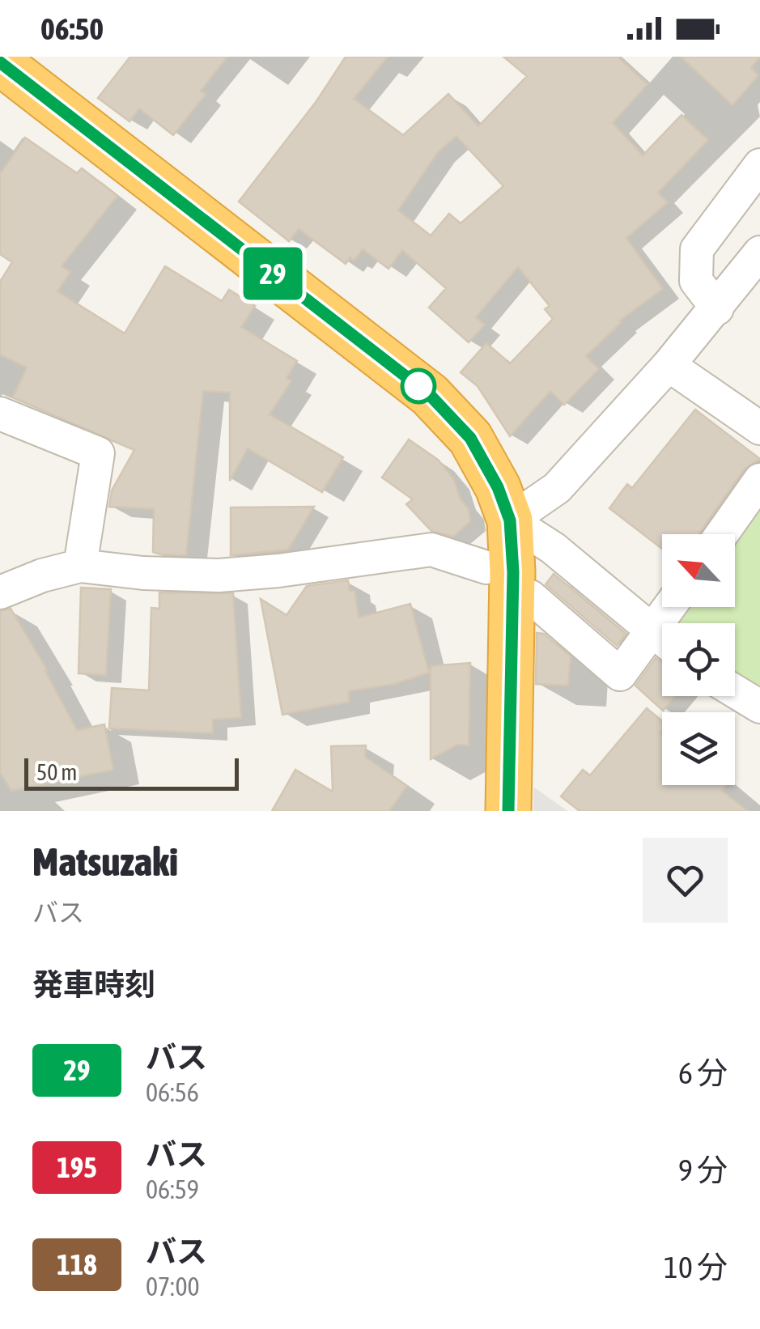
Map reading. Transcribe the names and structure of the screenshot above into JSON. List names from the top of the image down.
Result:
{
  "lines": ["bus line 29"],
  "scale_bar": "50 m",
  "north": "top left",
  "page": {
    "status": "06:50",
    "on_map": "29",
    "scale": "50 m",
    "heading": [
      ["Matsuzaki", "バス"],
      "発車時刻"
    ],
    "list": [
      {
        "mark": "29",
        "name": "バス",
        "note": "06:56",
        "value": "6 分"
      },
      {
        "mark": "195",
        "name": "バス",
        "note": "06:59",
        "value": "9 分"
      },
      {
        "mark": "118",
        "name": "バス",
        "note": "07:00",
        "value": "10 分"
      }
    ]
  }
}
